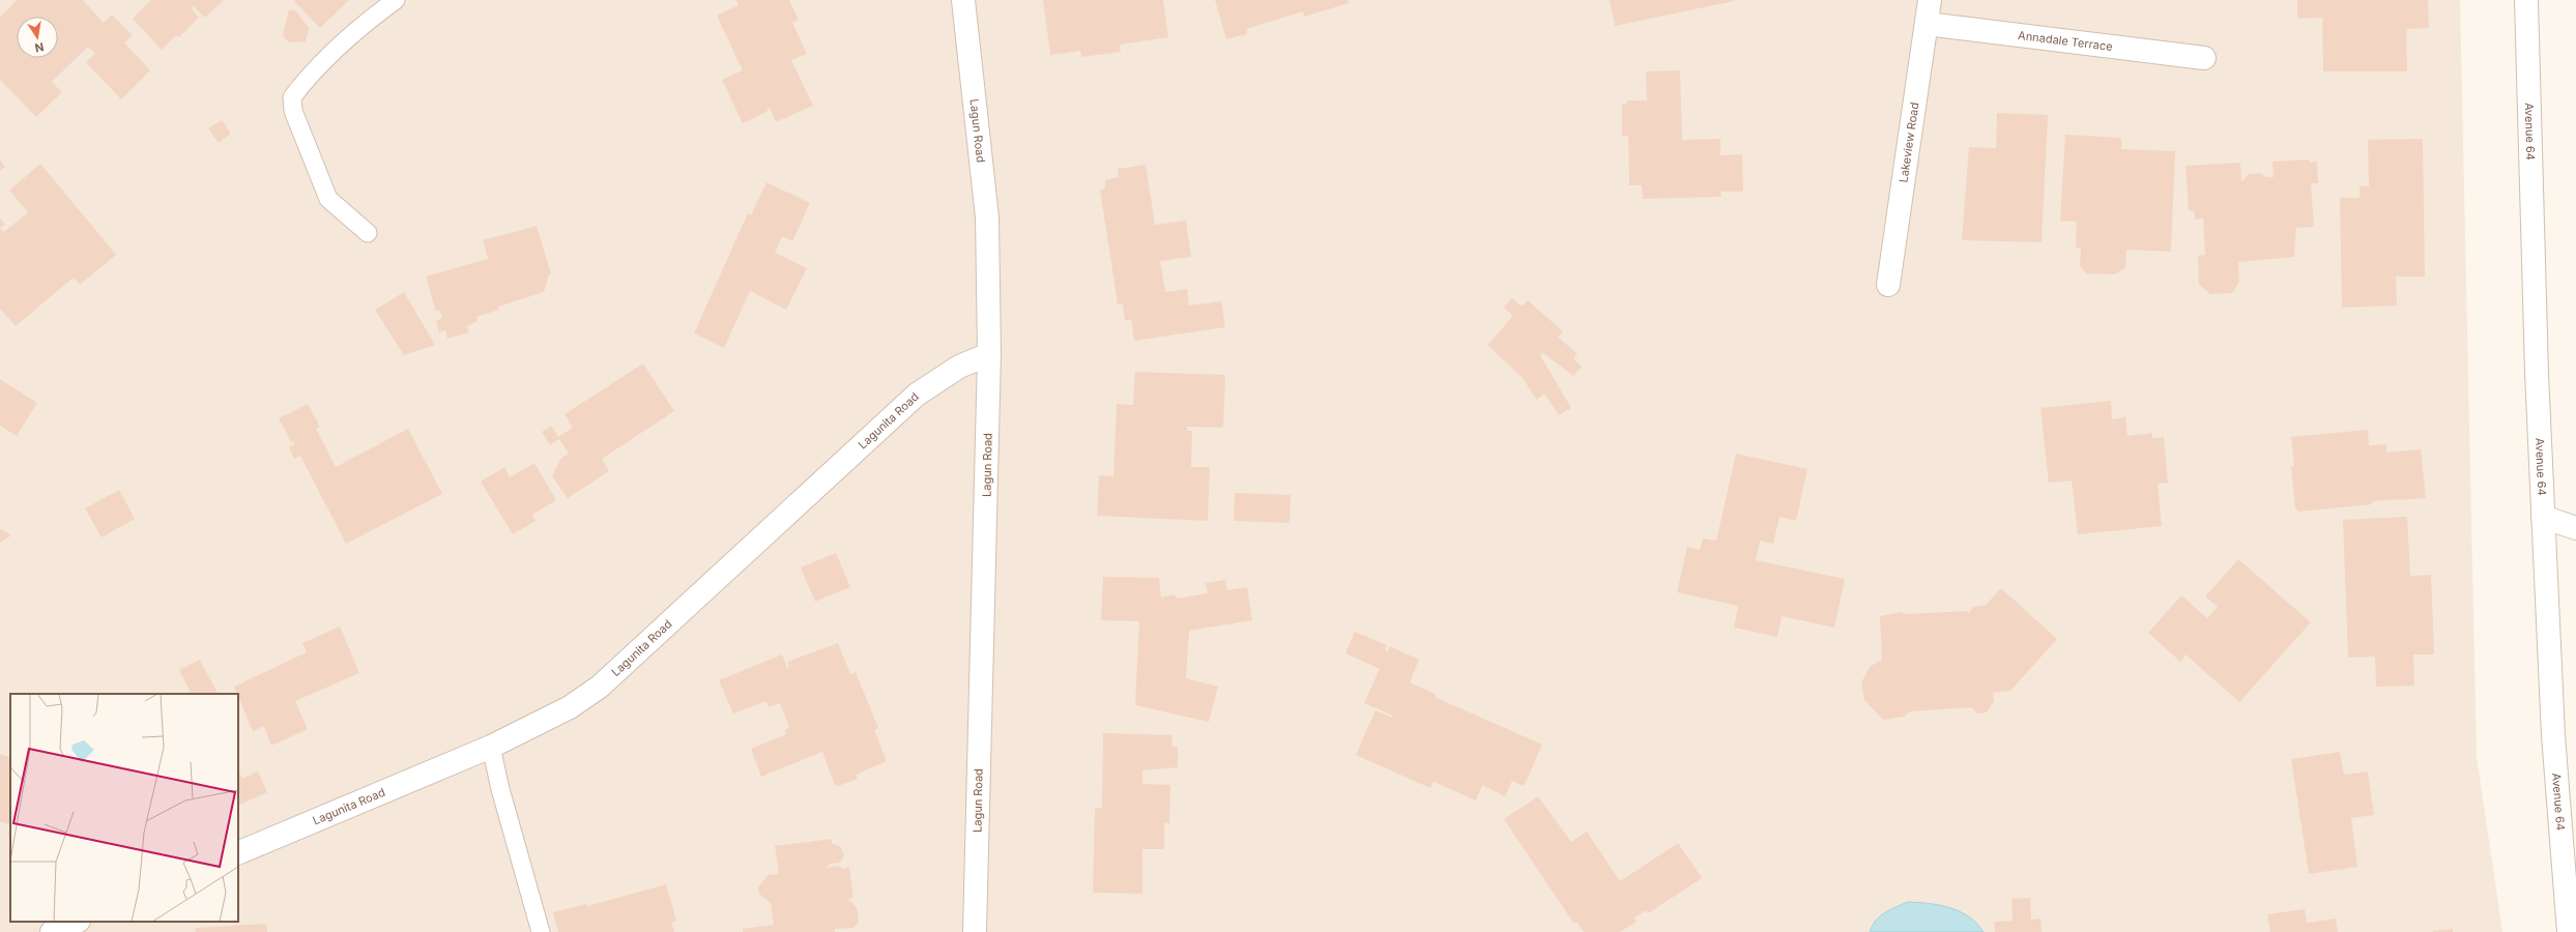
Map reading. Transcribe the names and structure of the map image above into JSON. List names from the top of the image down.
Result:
{
  "streets": {
    "street": [
      "Annadale Terrace",
      "Lagun Road",
      "Avenue 64",
      "Lakeview Road",
      "Lagunita Road"
    ]
  },
  "crossings": [
    ["Annadale Terrace", "Lakeview Road"],
    ["Lagun Road", "Lagunita Road"]
  ],
  "north": "bottom"
}
